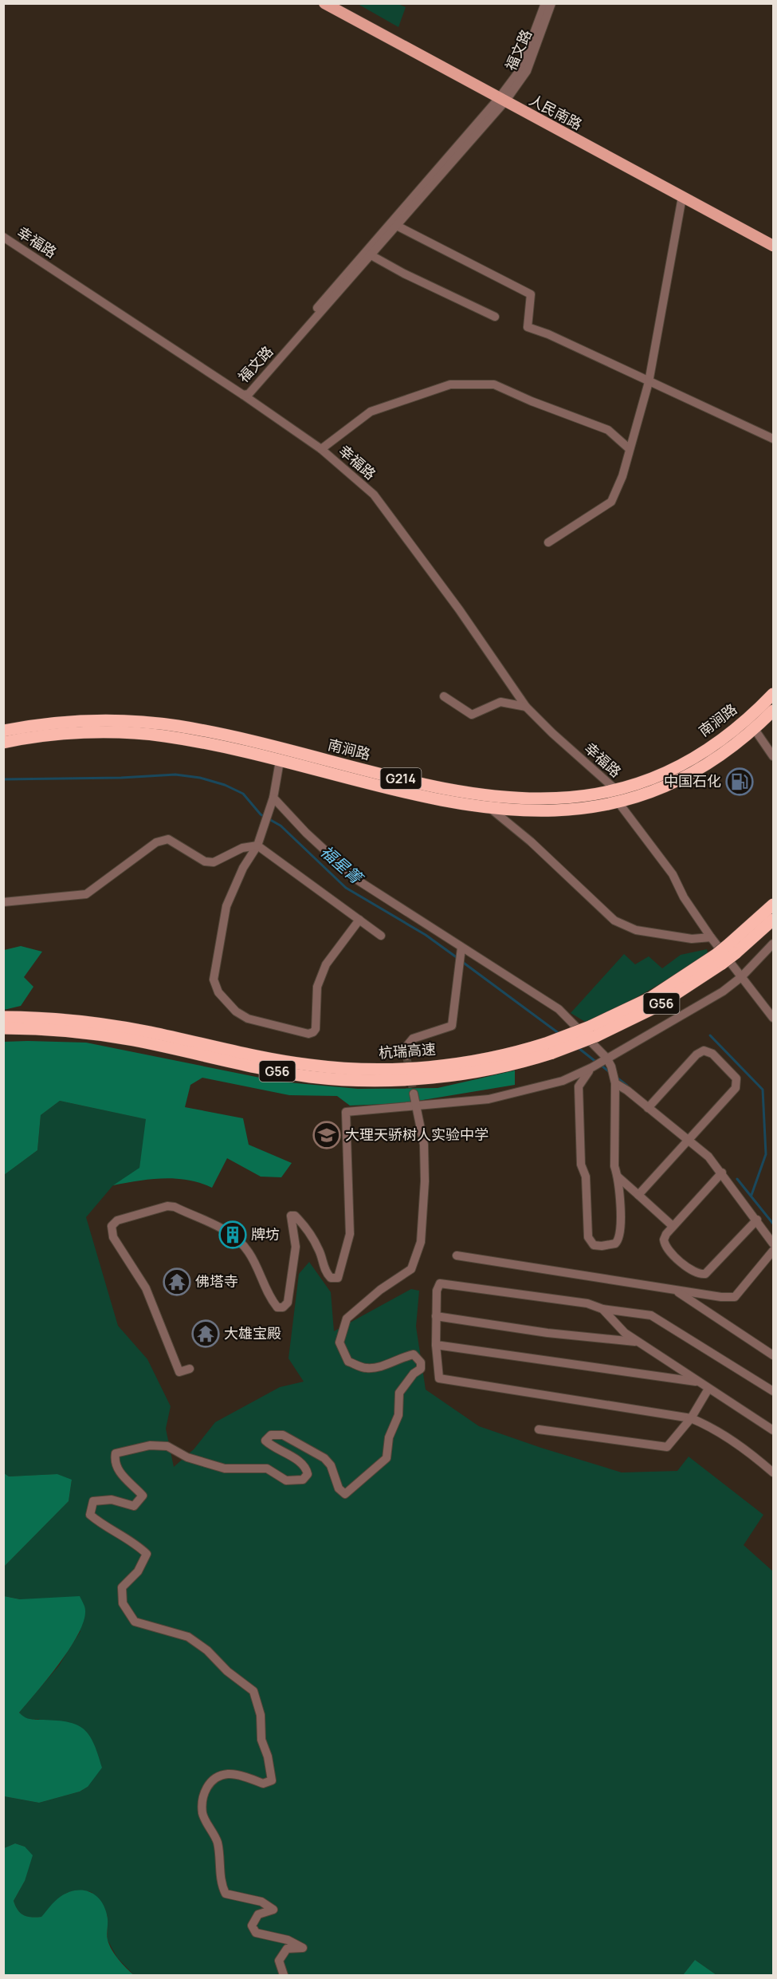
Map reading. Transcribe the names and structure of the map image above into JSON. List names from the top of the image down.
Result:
{
  "streets": {
    "highway": [
      "南涧路",
      "G214",
      "G56",
      "杭瑞高速"
    ],
    "main road": ["人民南路"],
    "street": ["福文路", "幸福路"]
  },
  "crossings": [
    ["福文路", "人民南路"],
    ["福文路", "幸福路"],
    ["幸福路", "南涧路"]
  ],
  "water": ["福星箐"],
  "places": {
    "fuel station": ["中国石化"],
    "school or university": ["大理天骄树人实验中学"],
    "building": ["牌坊"],
    "temple": ["佛塔寺", "大雄宝殿"]
  }
}
